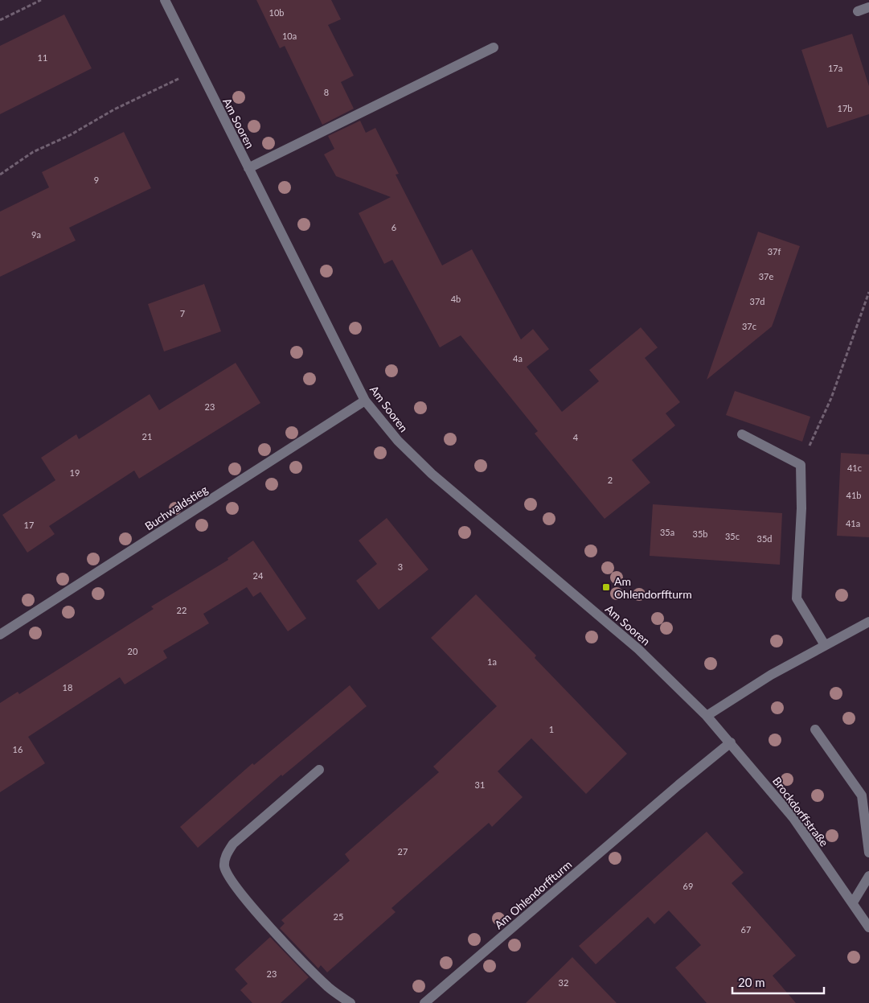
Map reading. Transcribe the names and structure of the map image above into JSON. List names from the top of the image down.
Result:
{
  "streets": {
    "street": [
      "Am Sooren",
      "Buchwaldstieg",
      "Brockdorffstraße",
      "Am Ohlendorffturm"
    ]
  },
  "crossings": [
    ["Am Sooren", "Buchwaldstieg"],
    ["Am Sooren", "Brockdorffstraße"],
    ["Brockdorffstraße", "Am Ohlendorffturm"]
  ],
  "places": {
    "transit": ["Am Ohlendorffturm"]
  },
  "house_numbers": [
    "10b",
    "10a",
    "11",
    "17a",
    "8",
    "17b",
    "9",
    "6",
    "9a",
    "37f",
    "37e",
    "4b",
    "37d",
    "7",
    "37c",
    "4a",
    "23",
    "21",
    "4",
    "41c",
    "19",
    "2",
    "41b",
    "41a",
    "17",
    "35a",
    "35b",
    "35c",
    "35d",
    "3",
    "24",
    "22",
    "20",
    "1a",
    "18",
    "1",
    "16",
    "31",
    "27",
    "69",
    "25",
    "67",
    "23",
    "32"
  ],
  "scale_bar": "20 m"
}
